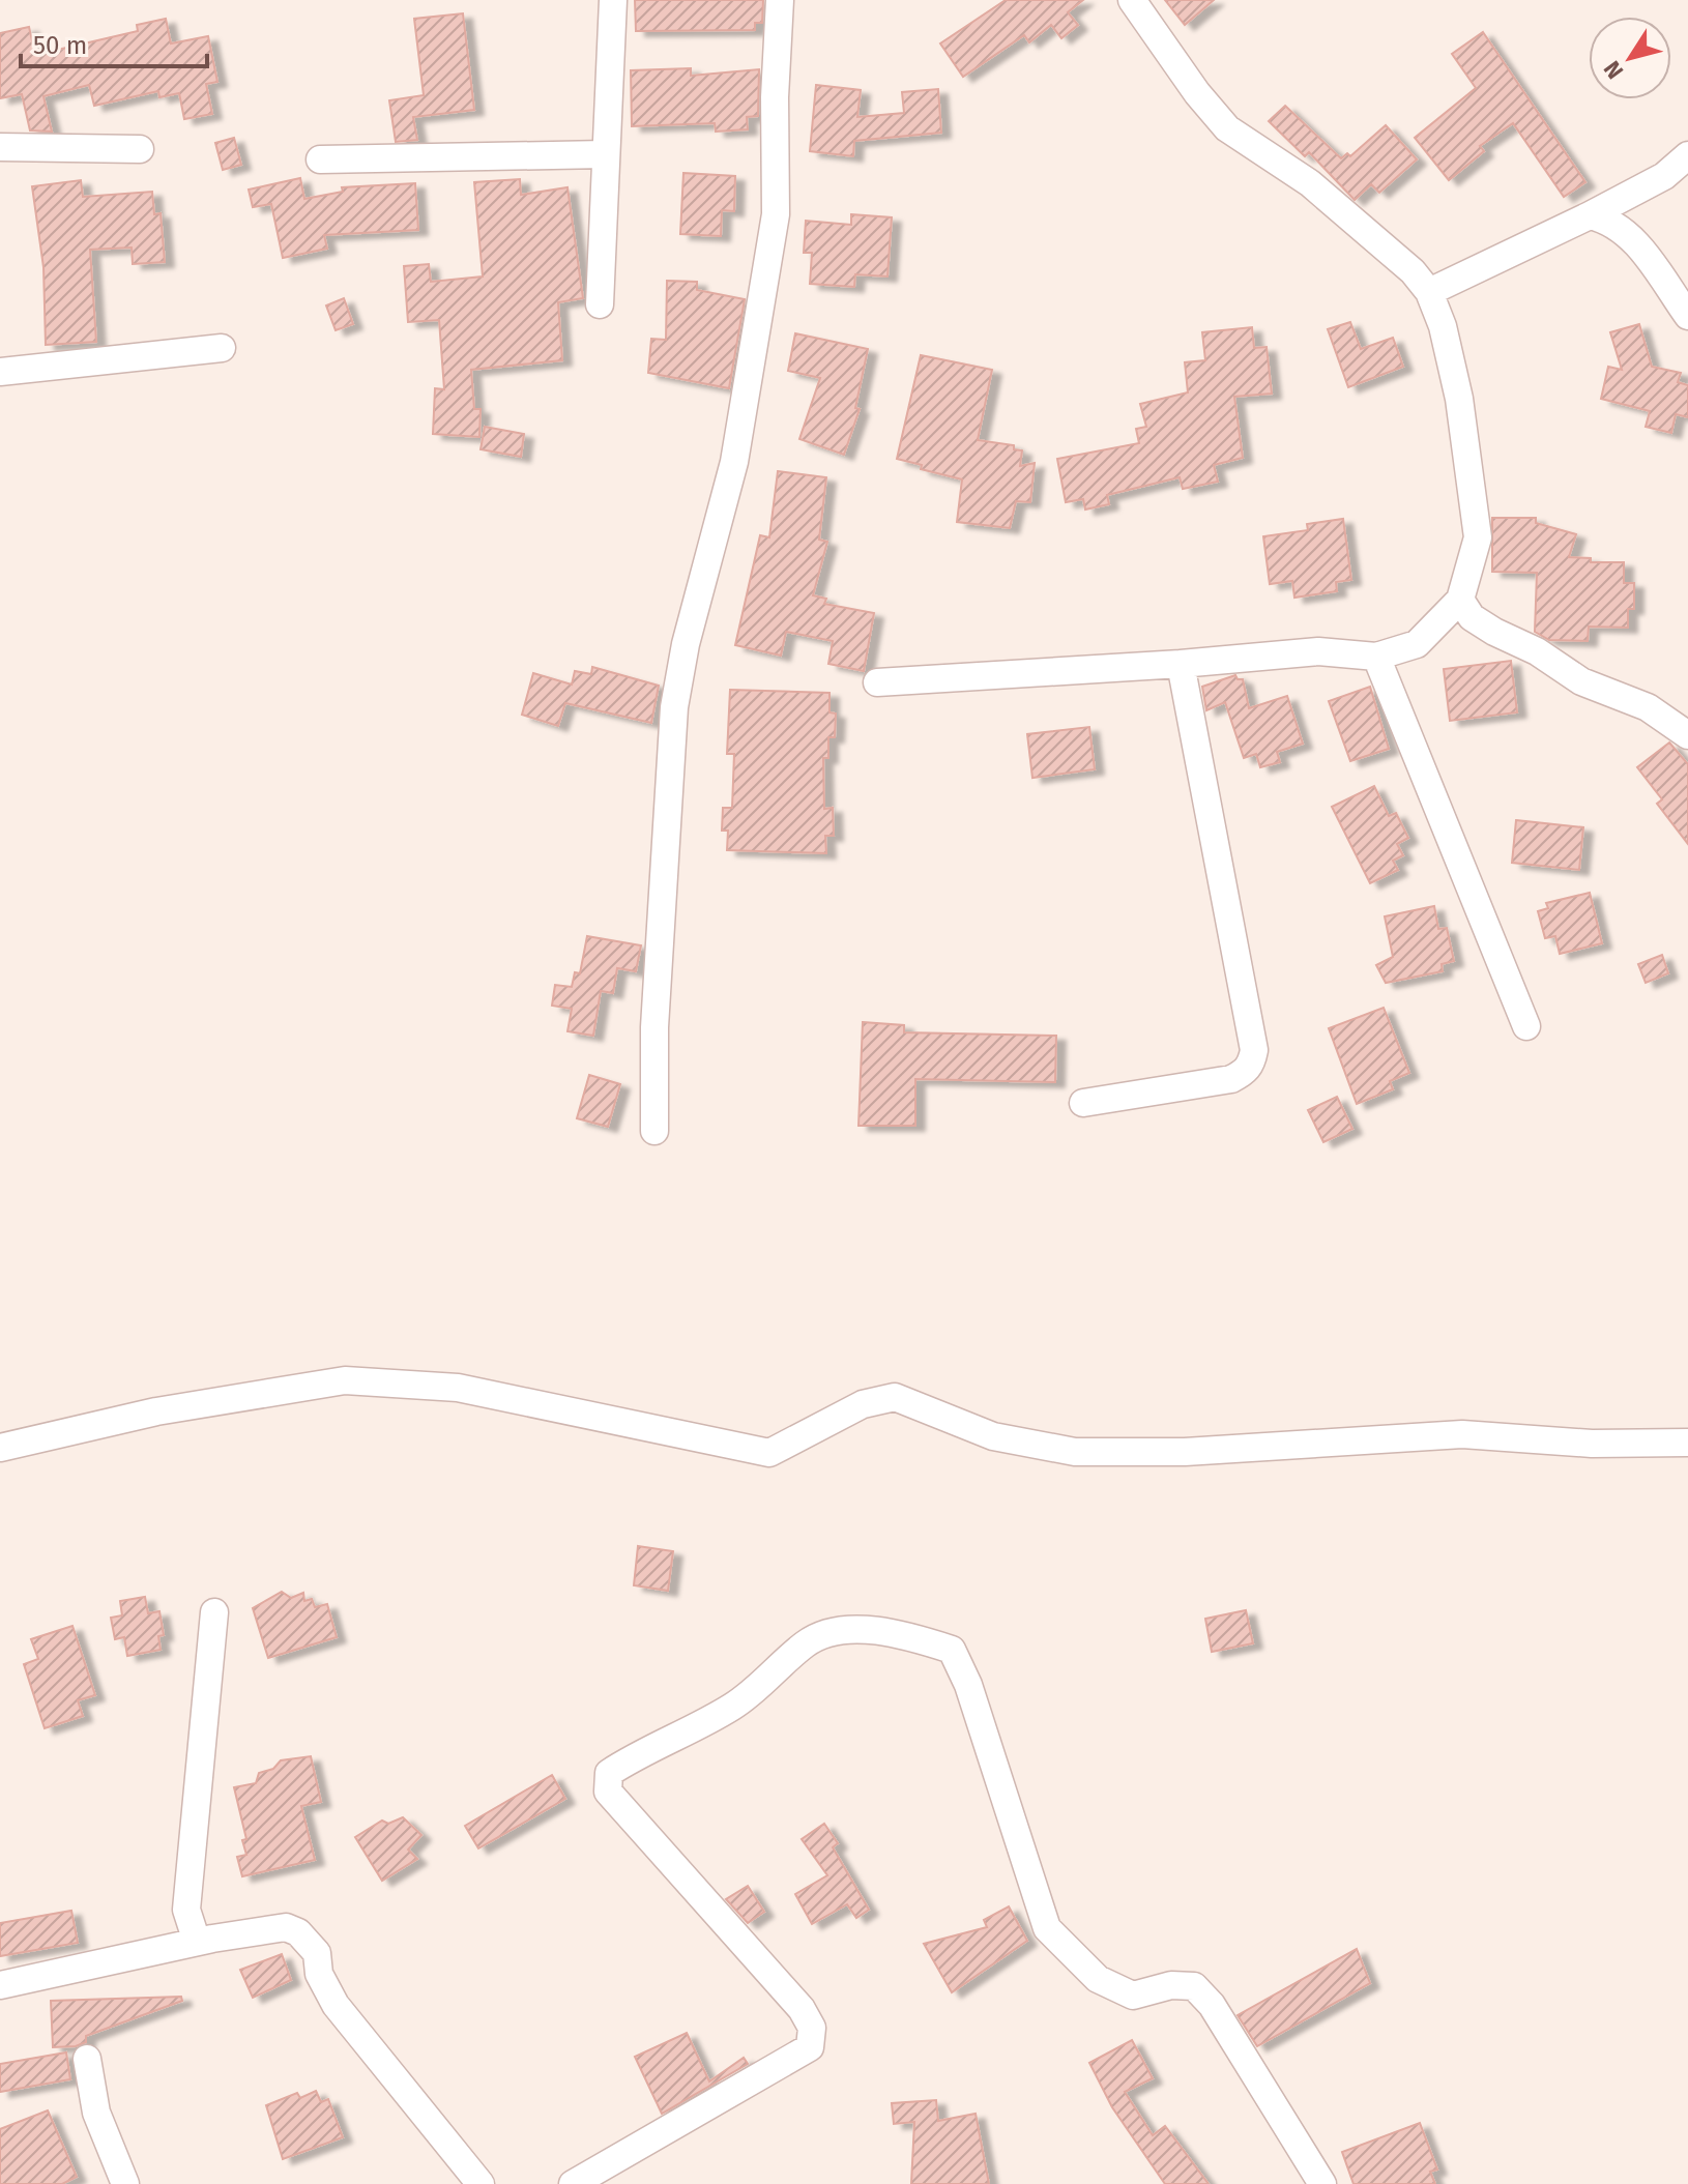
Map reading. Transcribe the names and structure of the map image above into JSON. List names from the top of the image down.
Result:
{
  "scale_bar": "50 m",
  "north": "bottom left"
}
